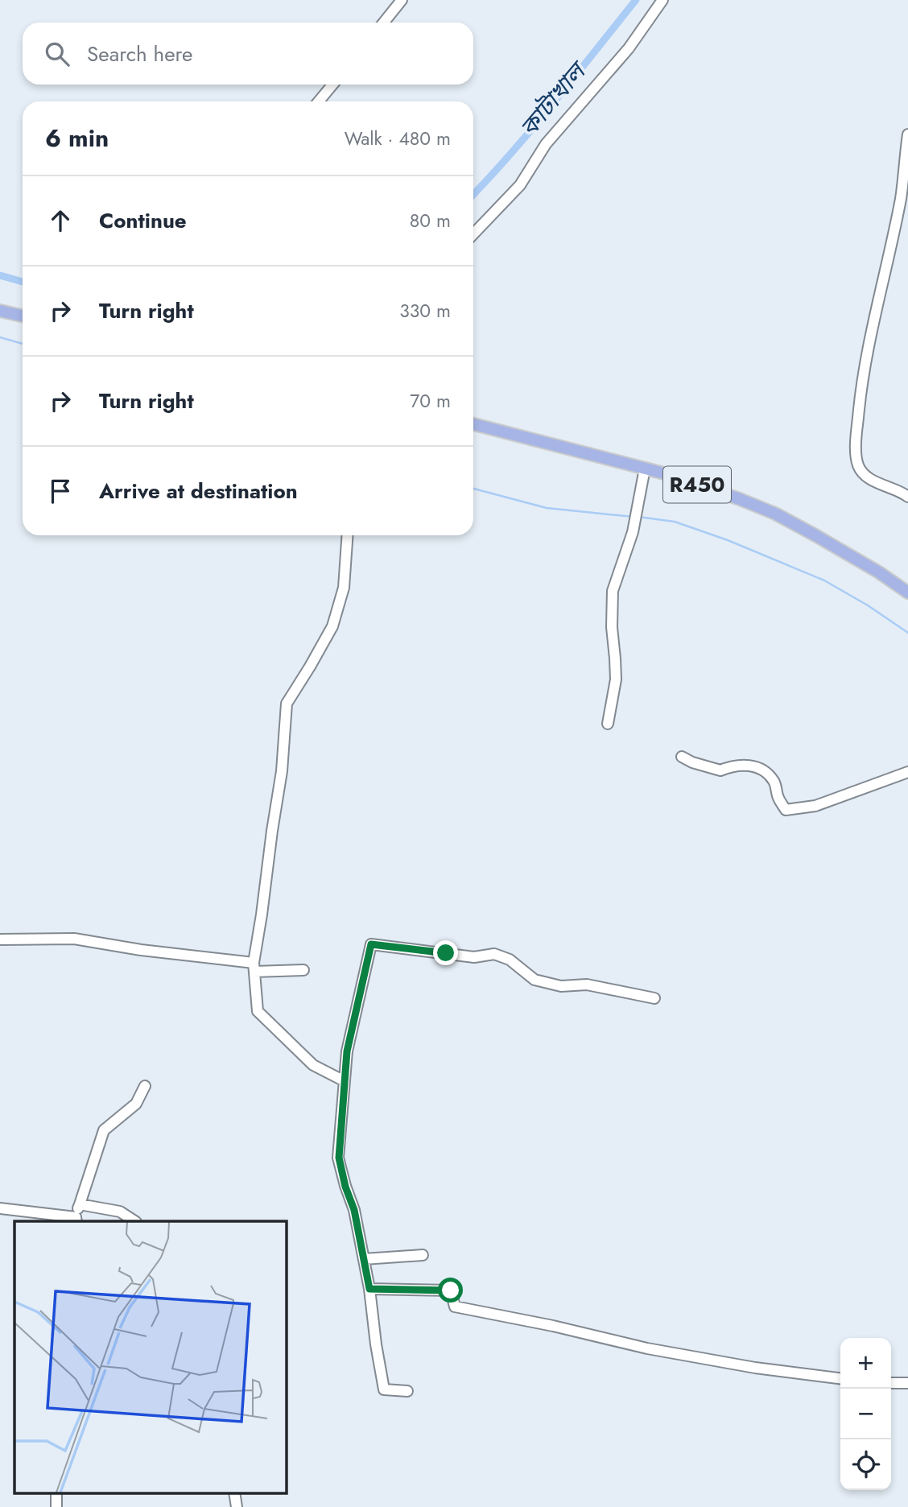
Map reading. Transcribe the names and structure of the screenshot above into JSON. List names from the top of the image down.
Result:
{
  "streets": {
    "main road": ["R450"]
  },
  "water": ["কাটাখাল"],
  "page": {
    "search": "Search here",
    "heading": ["6 min", "Walk · 480 m"],
    "list": [
      ["Continue", "80 m"],
      ["Turn right", "330 m"],
      ["Turn right", "70 m"],
      "Arrive at destination"
    ],
    "map_buttons": ["+", "−"]
  }
}
